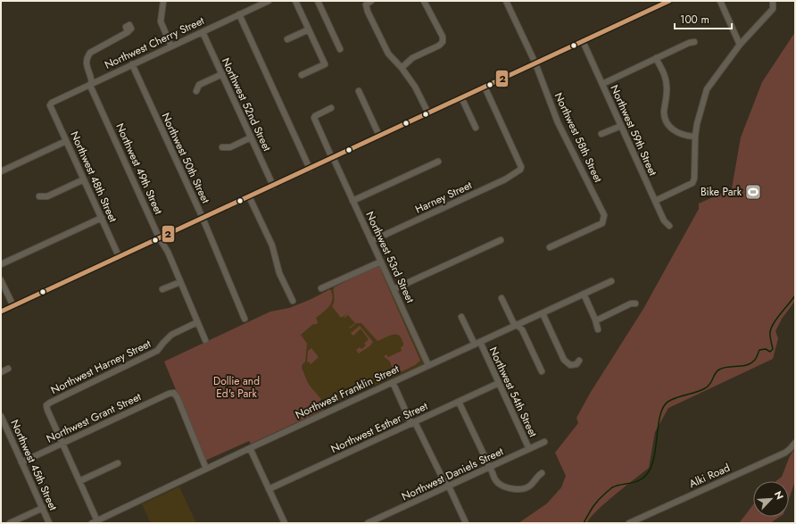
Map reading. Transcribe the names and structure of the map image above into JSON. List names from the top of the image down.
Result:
{
  "streets": {
    "street": [
      "Northwest Cherry Street",
      "Northwest 52nd Street",
      "Northwest 59th Street",
      "Northwest 58th Street",
      "Northwest 50th Street",
      "Northwest 49th Street",
      "Northwest 48th Street",
      "Harney Street",
      "Northwest 53rd Street",
      "Northwest Harney Street",
      "Northwest Franklin Street",
      "Northwest 54th Street",
      "Northwest Grant Street",
      "Northwest Esther Street",
      "Northwest 45th Street",
      "Northwest Daniels Street",
      "Alki Road"
    ]
  },
  "crossings": [
    ["Northwest Cherry Street", "Northwest 52nd Street"],
    ["Northwest Cherry Street", "Northwest 50th Street"],
    ["Northwest Cherry Street", "Northwest 49th Street"],
    ["Northwest Cherry Street", "Northwest 48th Street"],
    ["Northwest 49th Street", "Northwest Harney Street"],
    ["Harney Street", "Northwest 53rd Street"],
    ["Northwest 53rd Street", "Northwest Franklin Street"],
    ["Northwest Harney Street", "Northwest Grant Street"],
    ["Northwest Franklin Street", "Northwest 54th Street"],
    ["Northwest Franklin Street", "Northwest Grant Street"],
    ["Northwest 54th Street", "Northwest Esther Street"],
    ["Northwest 54th Street", "Northwest Daniels Street"],
    ["Northwest Grant Street", "Northwest 45th Street"]
  ],
  "parks": ["Dollie and Ed's Park"],
  "places": {
    "sports": ["Bike Park"]
  },
  "lines": ["transit line 2"],
  "scale_bar": "100 m",
  "north": "top right"
}
